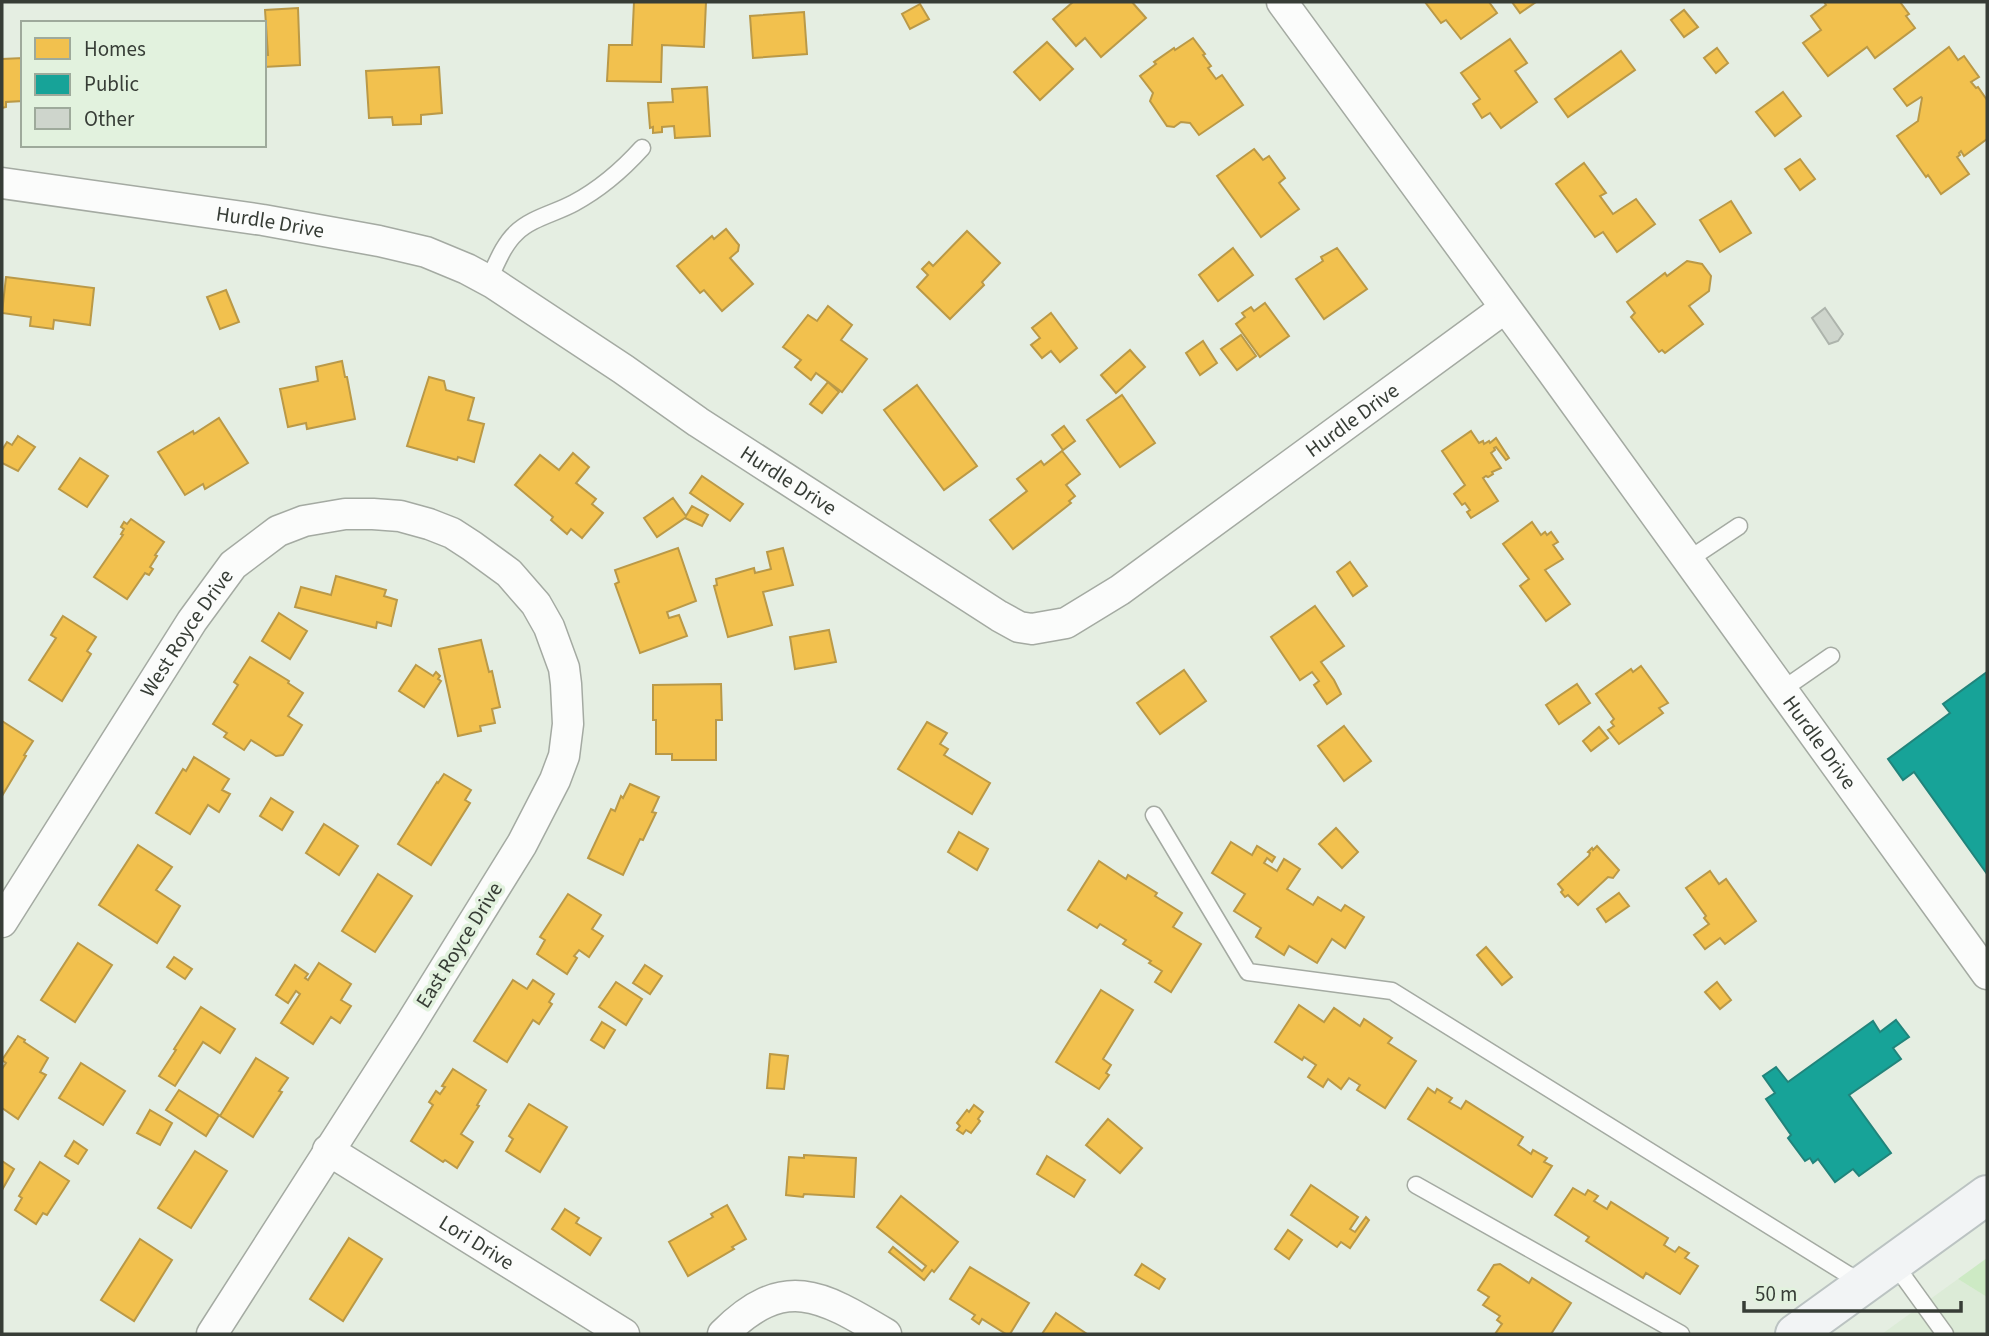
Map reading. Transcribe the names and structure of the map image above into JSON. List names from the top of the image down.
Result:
{
  "streets": {
    "street": [
      "Hurdle Drive",
      "West Royce Drive",
      "East Royce Drive",
      "Lori Drive"
    ]
  },
  "crossings": [
    ["West Royce Drive", "East Royce Drive"],
    ["East Royce Drive", "Lori Drive"]
  ],
  "legend": ["Homes", "Public", "Other"],
  "scale_bar": "50 m"
}
